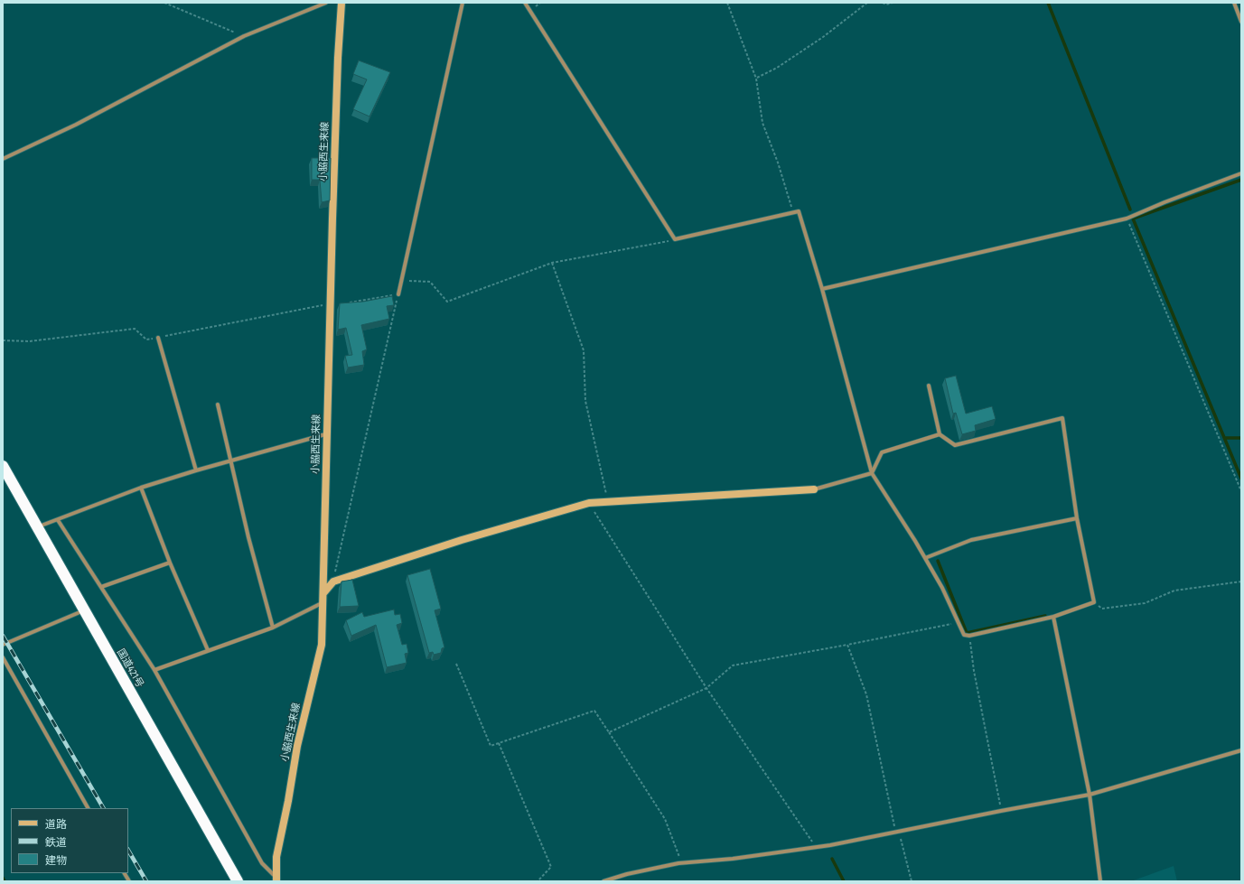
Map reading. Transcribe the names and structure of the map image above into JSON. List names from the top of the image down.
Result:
{
  "streets": {
    "highway": ["国道421号"],
    "main road": ["小脇西生来線"]
  },
  "legend": ["道路", "鉄道", "建物"]
}
